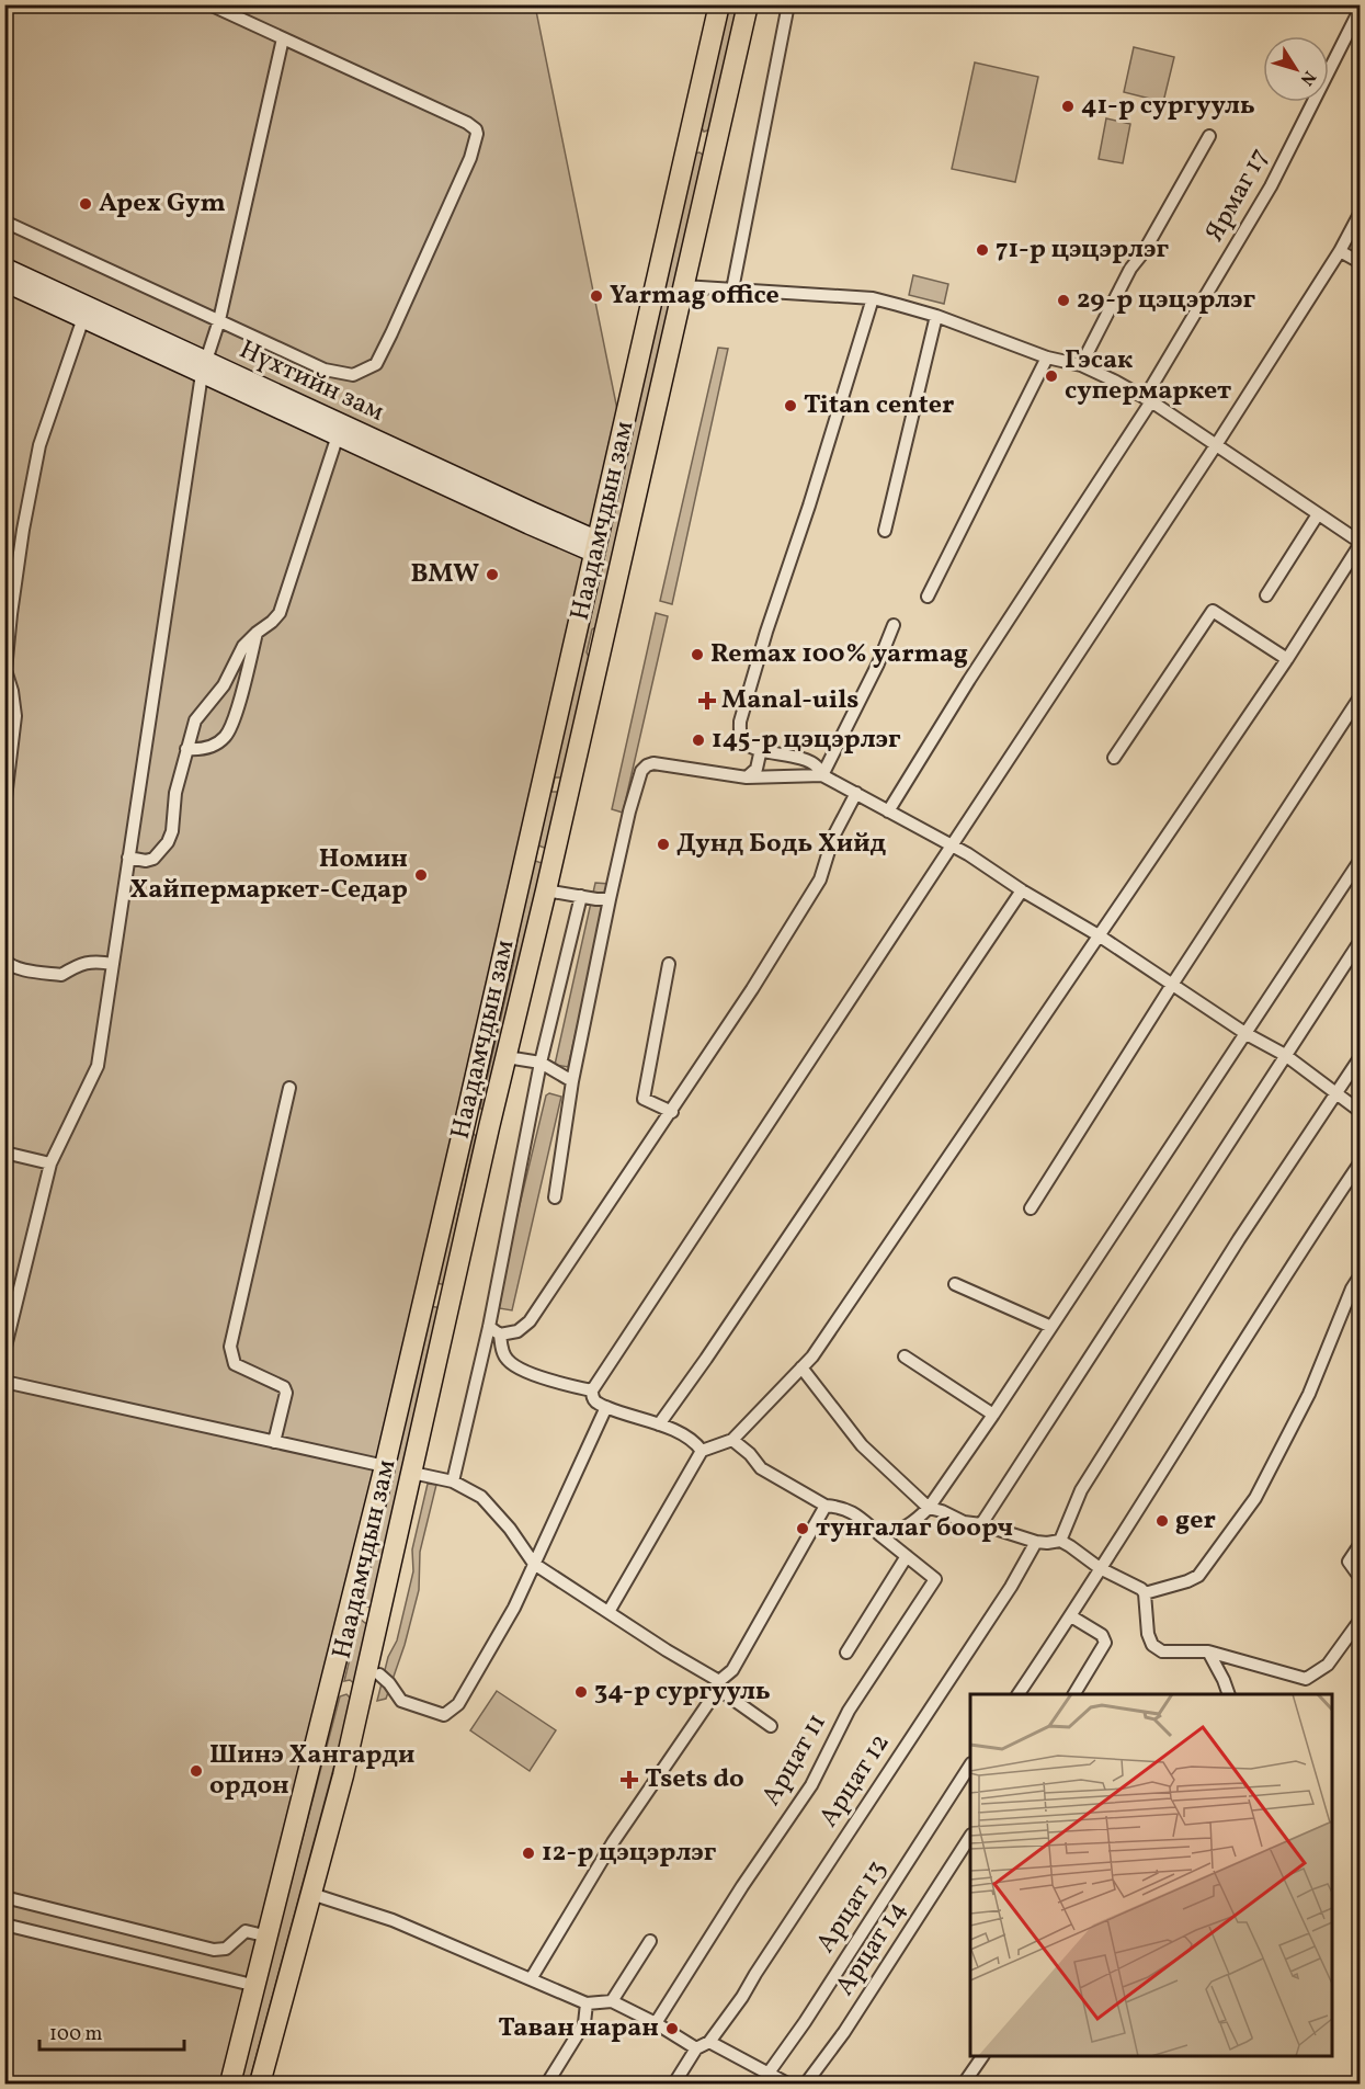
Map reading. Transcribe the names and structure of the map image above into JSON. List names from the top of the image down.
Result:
{
  "streets": {
    "highway": ["Наадамчдын зам"],
    "main road": ["Нүхтийн зам"],
    "street": [
      "Ярмаг 17",
      "Арцат 11",
      "Арцат 12",
      "Арцат 13",
      "Арцат 14"
    ]
  },
  "crossings": [
    ["Нүхтийн зам", "Наадамчдын зам"]
  ],
  "places": {
    "other": [
      "41-р сургууль",
      "Apex Gym",
      "71-р цэцэрлэг",
      "Yarmag office",
      "29-р цэцэрлэг",
      "Гэсак супермаркет",
      "Titan center",
      "BMW",
      "Remax 100% yarmag",
      "145-р цэцэрлэг",
      "Дунд Бодь Хийд",
      "Номин Хайпермаркет-Седар",
      "ger",
      "тунгалаг боорч",
      "34-р сургууль",
      "Шинэ Хангарди ордон",
      "12-р цэцэрлэг",
      "Таван наран"
    ],
    "health": ["Manal-uils", "Tsets do"]
  },
  "scale_bar": "100 m",
  "north": "bottom right"
}
